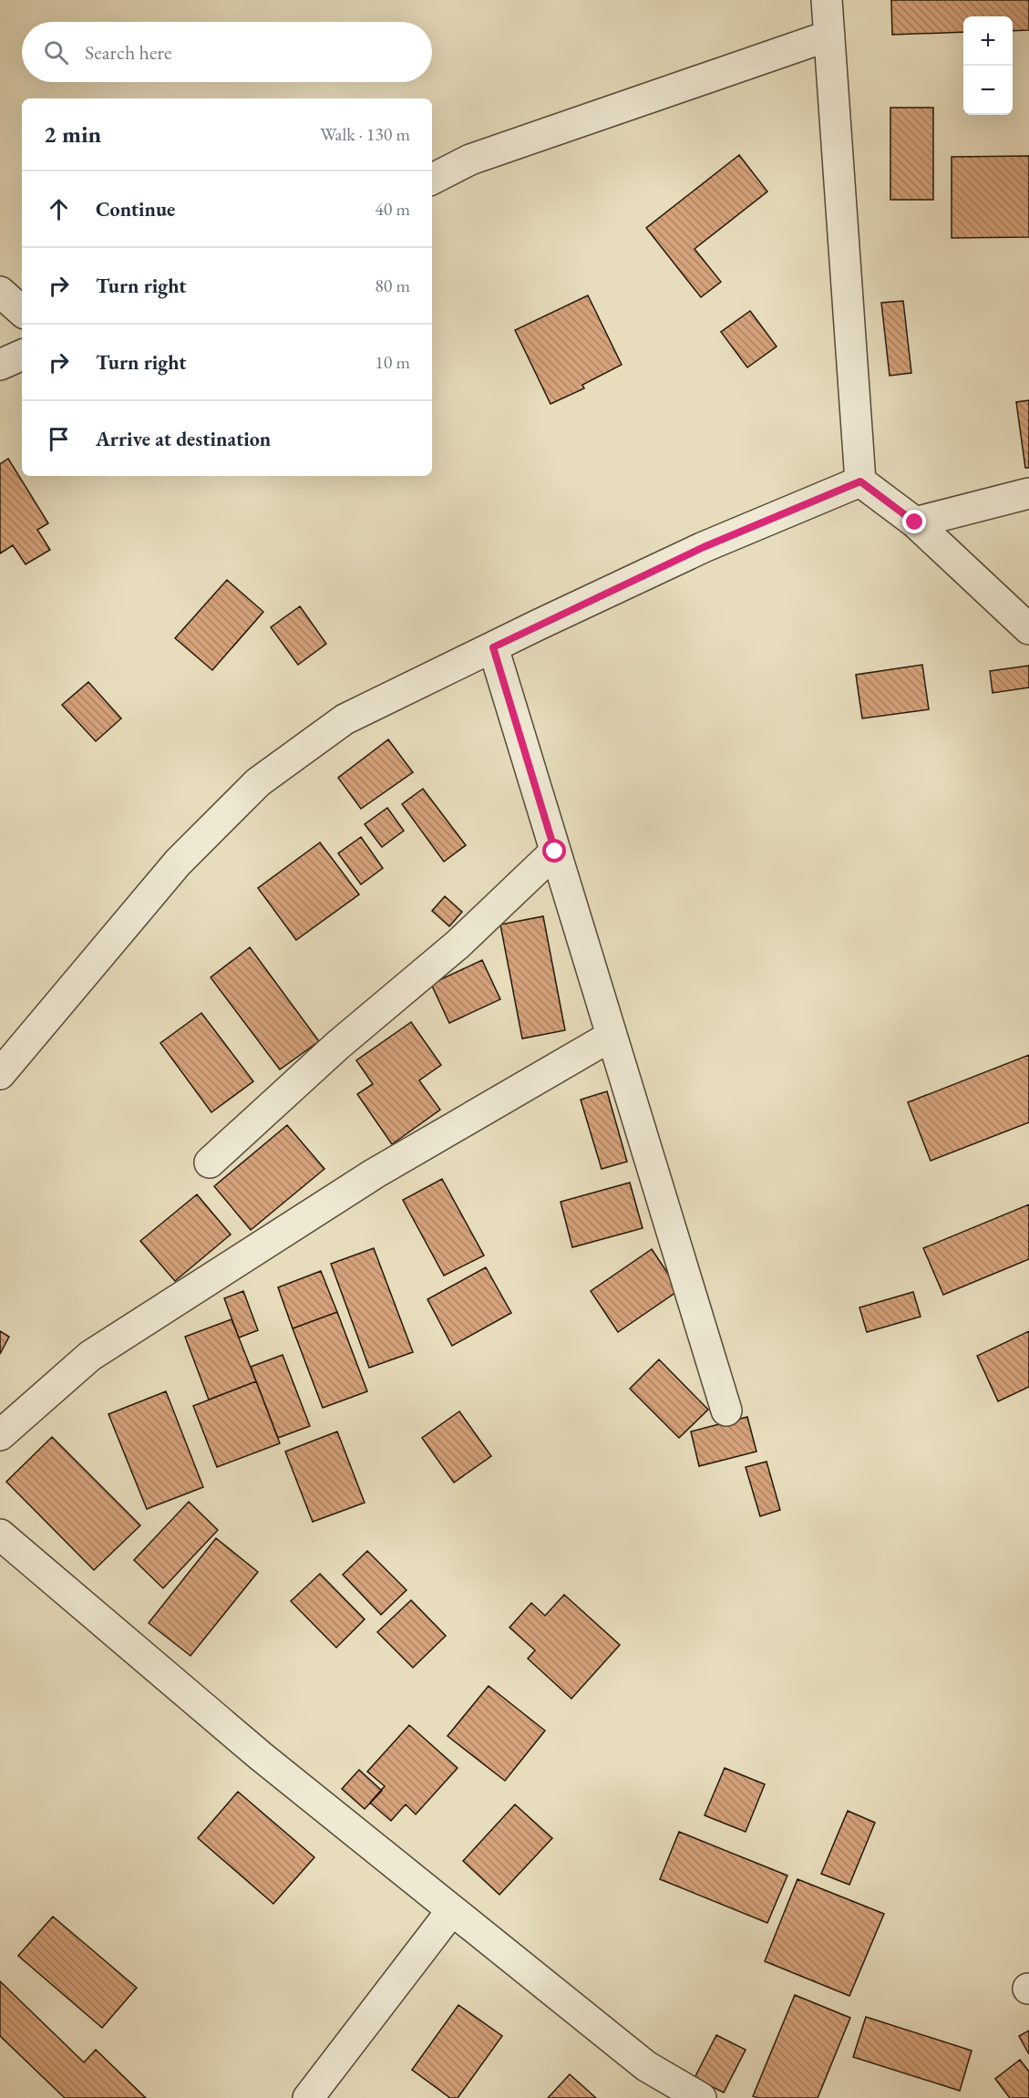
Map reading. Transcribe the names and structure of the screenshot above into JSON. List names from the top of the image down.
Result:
{
  "page": {
    "map_buttons": ["+", "−"],
    "search": "Search here",
    "heading": ["2 min", "Walk · 130 m"],
    "list": [
      ["Continue", "40 m"],
      ["Turn right", "80 m"],
      ["Turn right", "10 m"],
      "Arrive at destination"
    ]
  }
}
